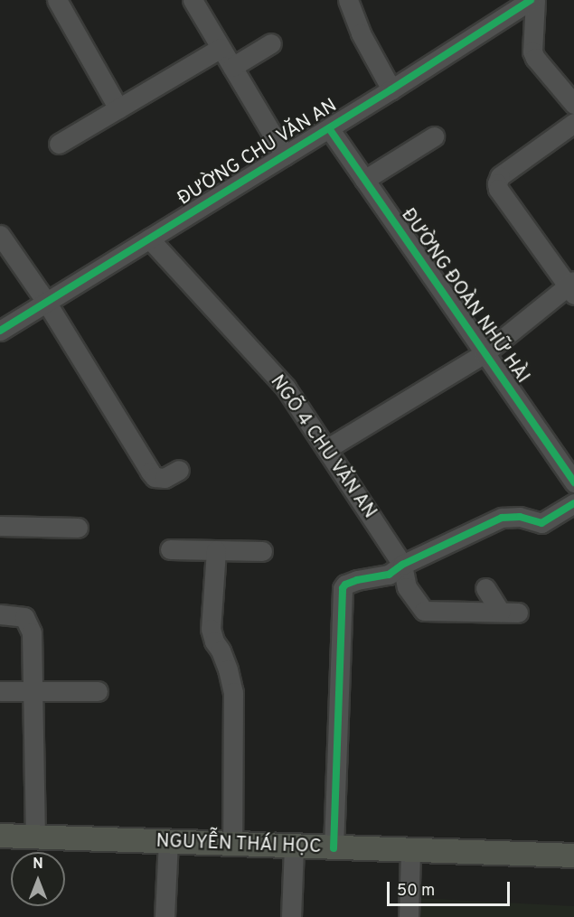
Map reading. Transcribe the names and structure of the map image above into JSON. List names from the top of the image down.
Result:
{
  "streets": {
    "main road": ["NGUYỄN THÁI HỌC"],
    "street": ["ĐƯỜNG CHU VĂN AN", "ĐƯỜNG ĐOÀN NHỮ HÀI", "NGÕ 4 CHU VĂN AN"]
  },
  "crossings": [
    ["ĐƯỜNG CHU VĂN AN", "ĐƯỜNG ĐOÀN NHỮ HÀI"],
    ["ĐƯỜNG CHU VĂN AN", "NGÕ 4 CHU VĂN AN"]
  ],
  "scale_bar": "50 m",
  "north": "top"
}
